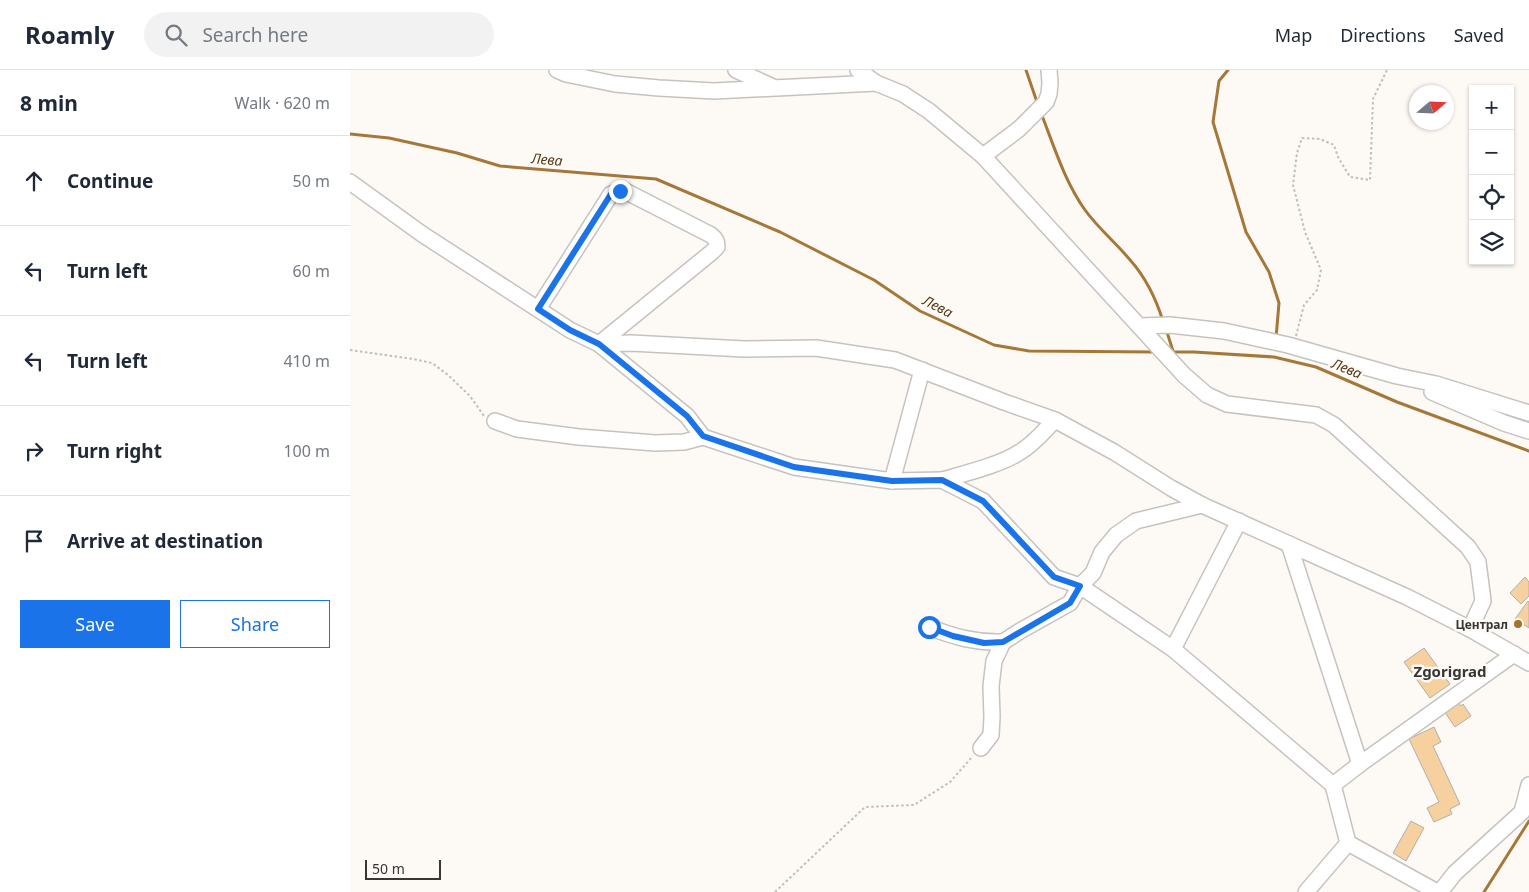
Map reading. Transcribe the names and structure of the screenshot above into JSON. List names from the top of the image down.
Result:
{
  "districts": ["Zgorigrad"],
  "water": ["Лева"],
  "places": ["Централ"],
  "scale_bar": "50 m",
  "north": "right",
  "page": {
    "header": "Roamly",
    "search": "Search here",
    "nav": ["Map", "Directions", "Saved"],
    "heading": ["8 min", "Walk · 620 m"],
    "map_buttons": ["+", "−"],
    "list": [
      ["Continue", "50 m"],
      ["Turn left", "60 m"],
      ["Turn left", "410 m"],
      ["Turn right", "100 m"],
      "Arrive at destination"
    ],
    "buttons": ["Save", "Share"],
    "scale": "50 m"
  }
}
